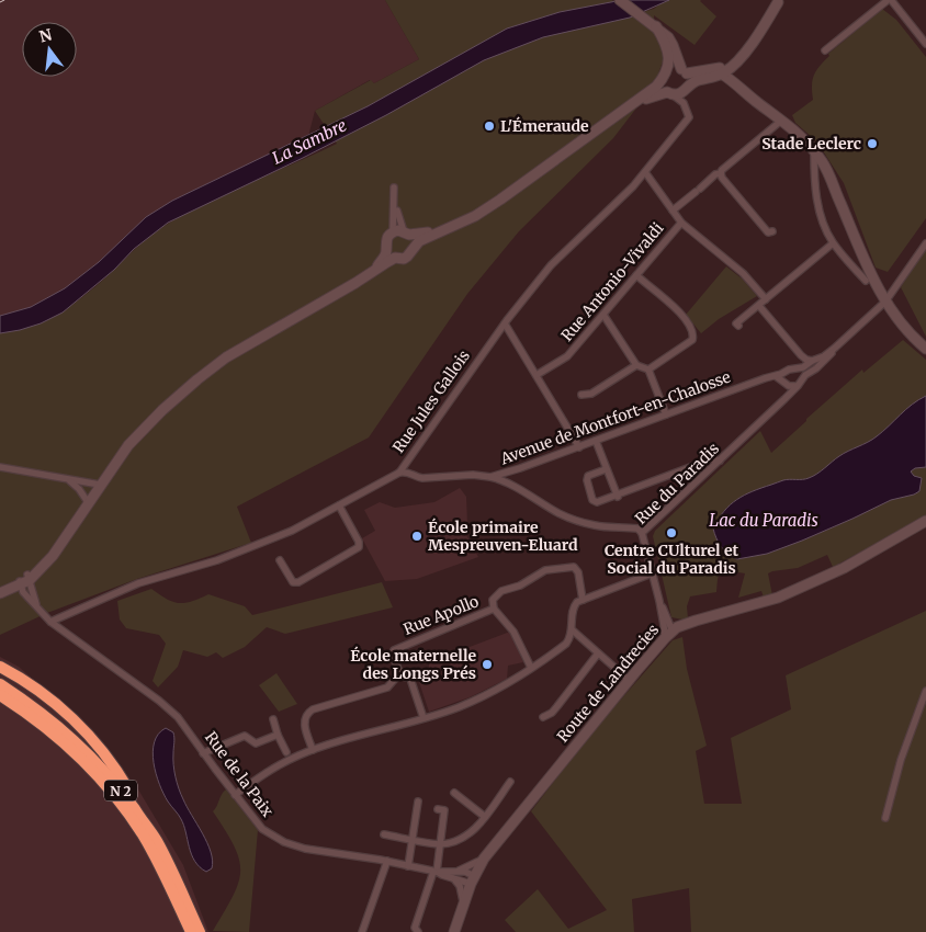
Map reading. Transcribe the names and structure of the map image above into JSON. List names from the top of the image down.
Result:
{
  "streets": {
    "highway": ["N 2"],
    "street": [
      "Rue Antonio-Vivaldi",
      "Rue Jules Gallois",
      "Avenue de Montfort-en-Chalosse",
      "Rue du Paradis",
      "Rue Apollo",
      "Route de Landrecies",
      "Rue de la Paix"
    ]
  },
  "crossings": [
    ["Rue Jules Gallois", "Avenue de Montfort-en-Chalosse"],
    ["Rue Jules Gallois", "Rue de la Paix"],
    ["Avenue de Montfort-en-Chalosse", "Rue du Paradis"],
    ["Rue du Paradis", "Route de Landrecies"],
    ["Route de Landrecies", "Rue de la Paix"]
  ],
  "water": ["La Sambre", "Lac du Paradis"],
  "places": [
    "L'Émeraude",
    "Stade Leclerc",
    "Centre CUlturel et Social du Paradis",
    "École primaire Mespreuven-Eluard",
    "École maternelle des Longs Prés"
  ],
  "north": "top"
}
